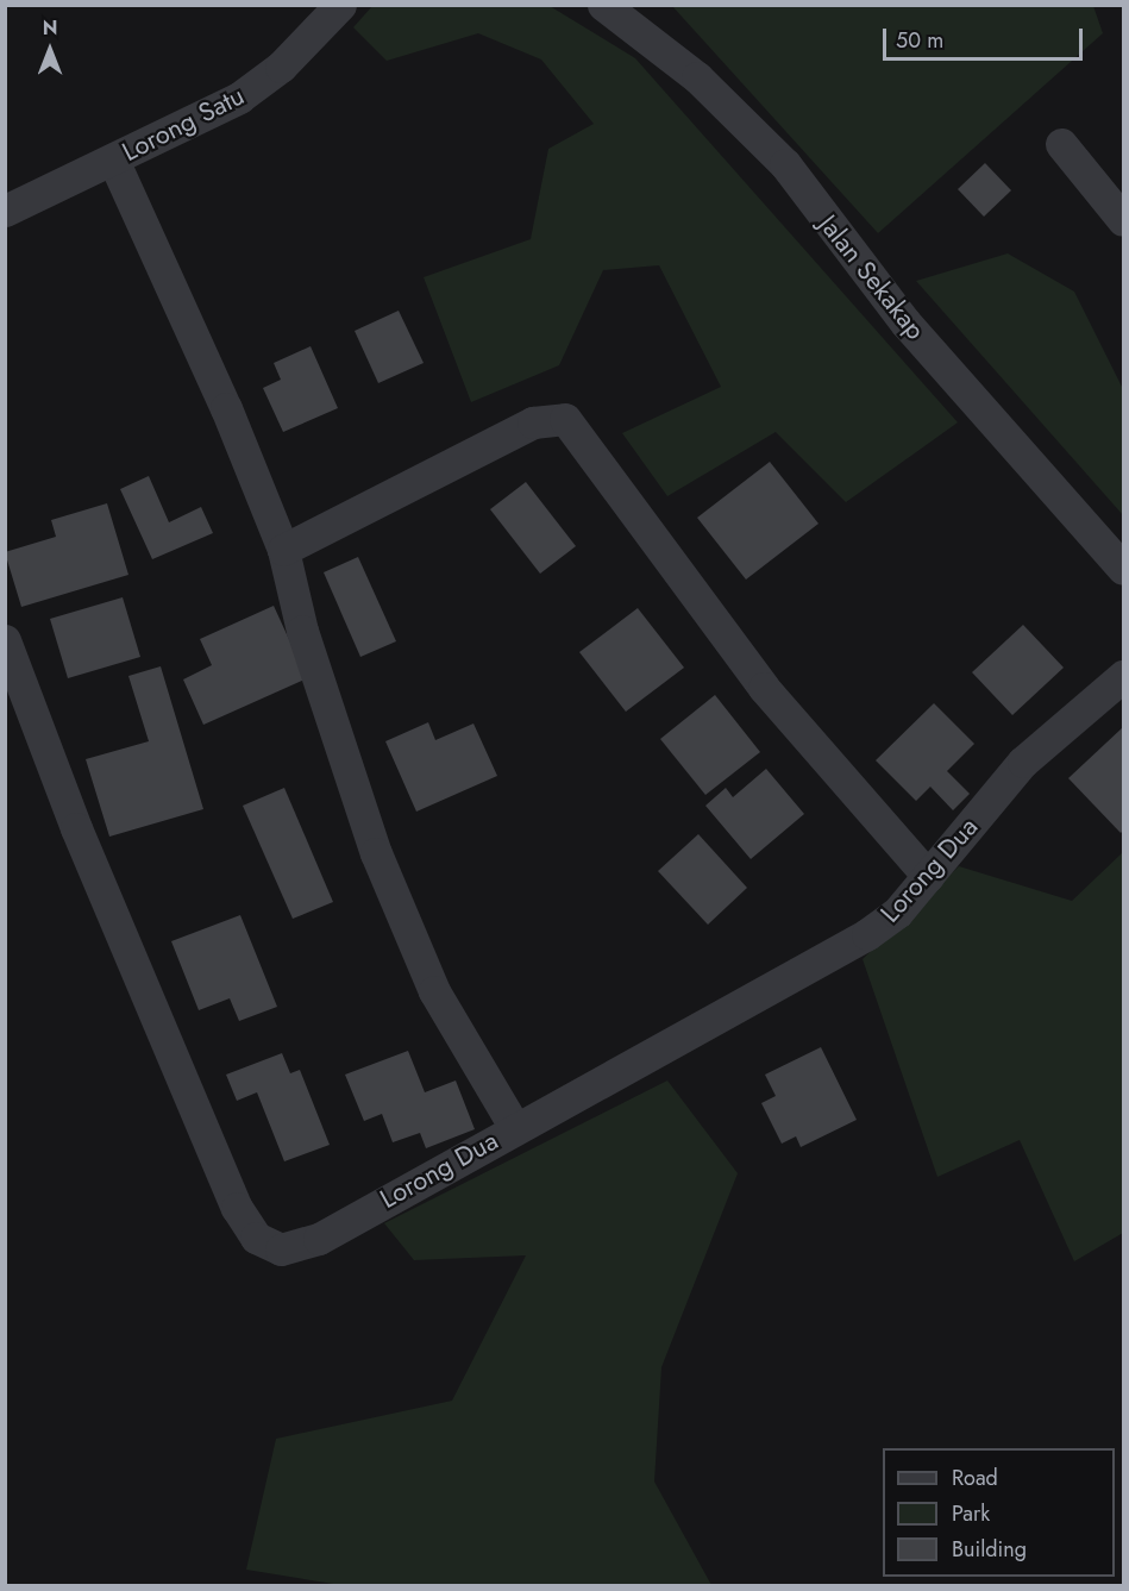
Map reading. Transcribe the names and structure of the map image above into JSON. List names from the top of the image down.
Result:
{
  "streets": {
    "street": ["Lorong Satu", "Jalan Sekakap", "Lorong Dua"]
  },
  "legend": ["Road", "Park", "Building"],
  "scale_bar": "50 m",
  "north": "top"
}
